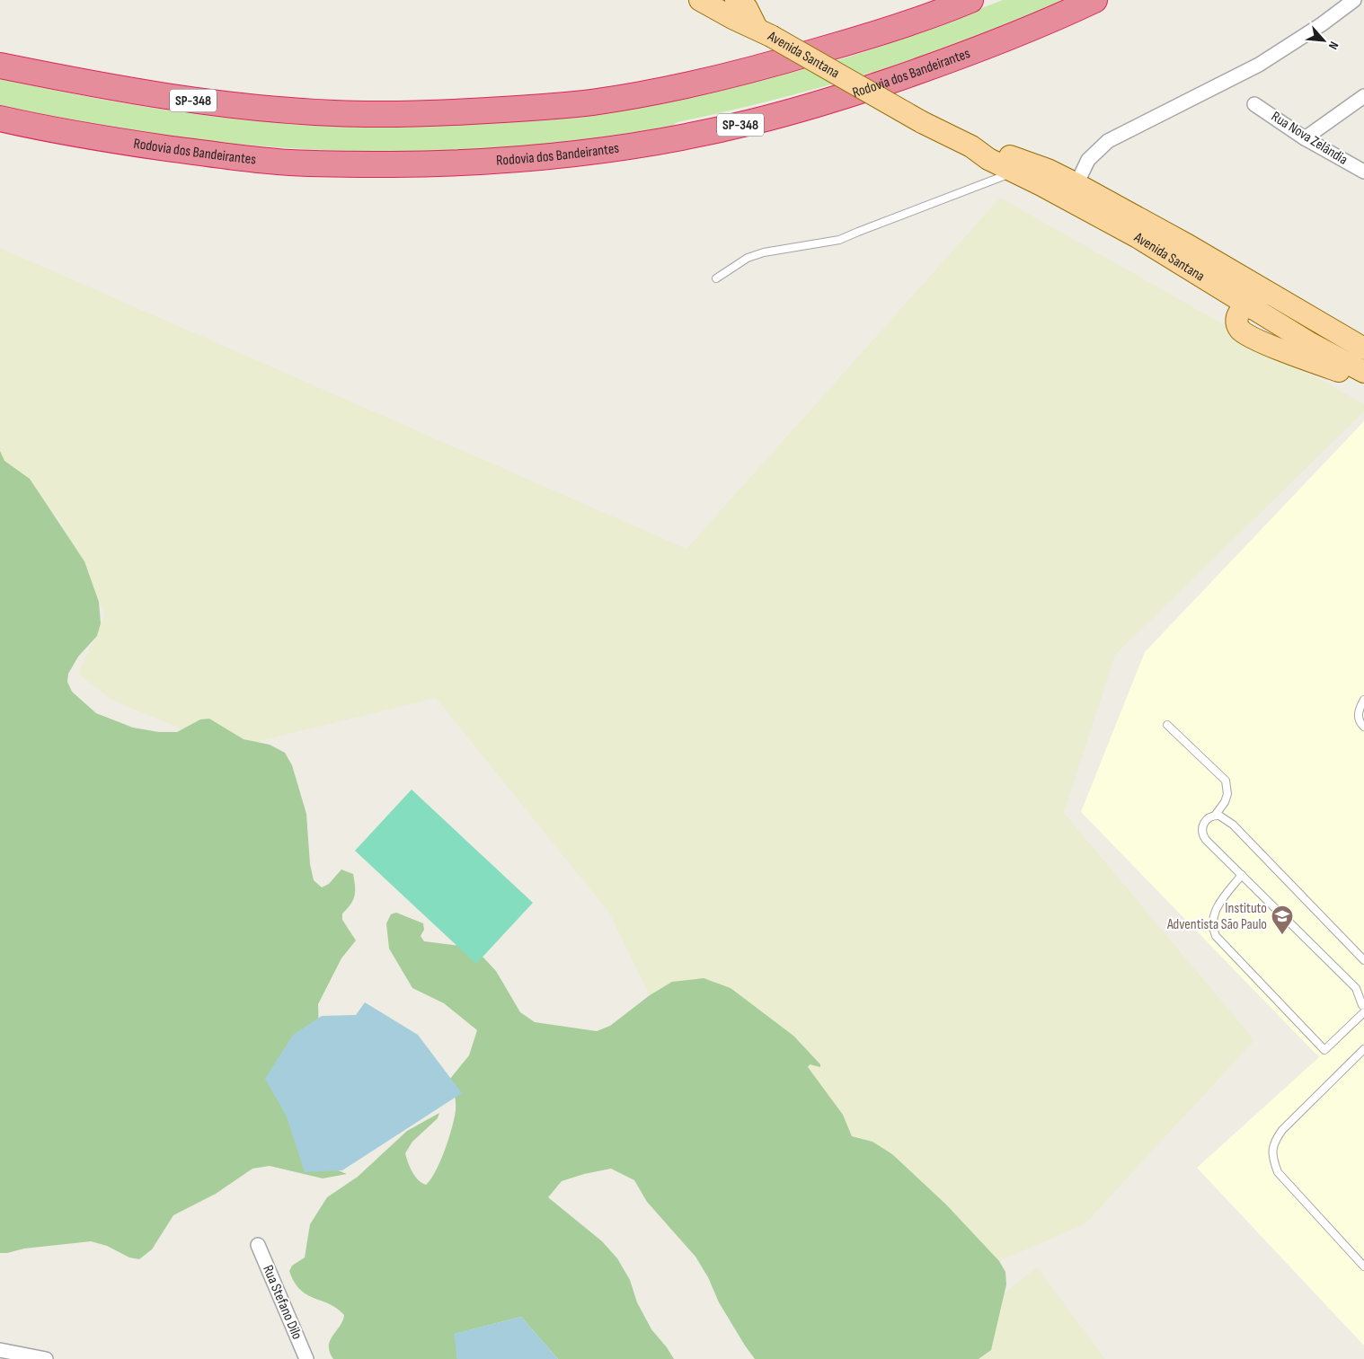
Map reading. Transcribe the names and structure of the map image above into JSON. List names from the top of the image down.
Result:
{
  "streets": {
    "highway": ["Rodovia dos Bandeirantes", "SP-348"],
    "main road": ["Avenida Santana"],
    "street": ["Rua Nova Zelândia", "Rua Stefano Dilo"]
  },
  "places": {
    "school or university": ["Instituto Adventista São Paulo"]
  },
  "north": "bottom right"
}
